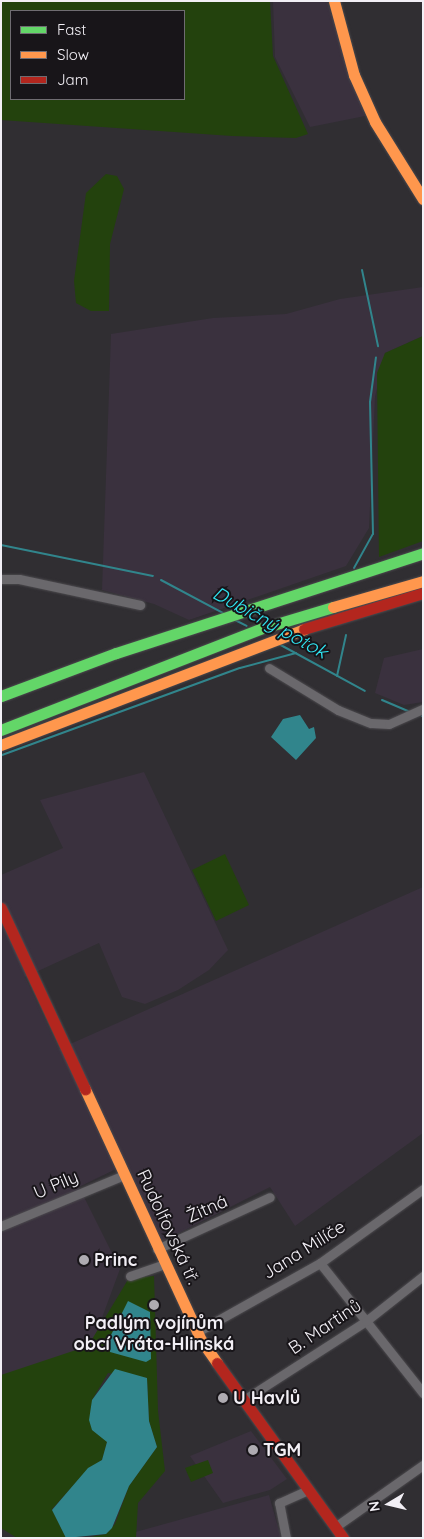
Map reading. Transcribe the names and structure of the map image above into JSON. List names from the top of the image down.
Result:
{
  "streets": {
    "main road": ["Rudolfovská tř."],
    "street": [
      "U Pily",
      "Žitná",
      "Jana Milíče",
      "B. Martinů"
    ]
  },
  "crossings": [
    ["U Pily", "Rudolfovská tř."],
    ["Žitná", "Rudolfovská tř."],
    ["Rudolfovská tř.", "Jana Milíče"],
    ["Rudolfovská tř.", "B. Martinů"]
  ],
  "water": ["Dubičný potok"],
  "places": [
    "Princ",
    "Padlým vojínům obcí Vráta-Hlinská",
    "U Havlů",
    "TGM"
  ],
  "legend": ["Fast", "Slow", "Jam"],
  "north": "left"
}
